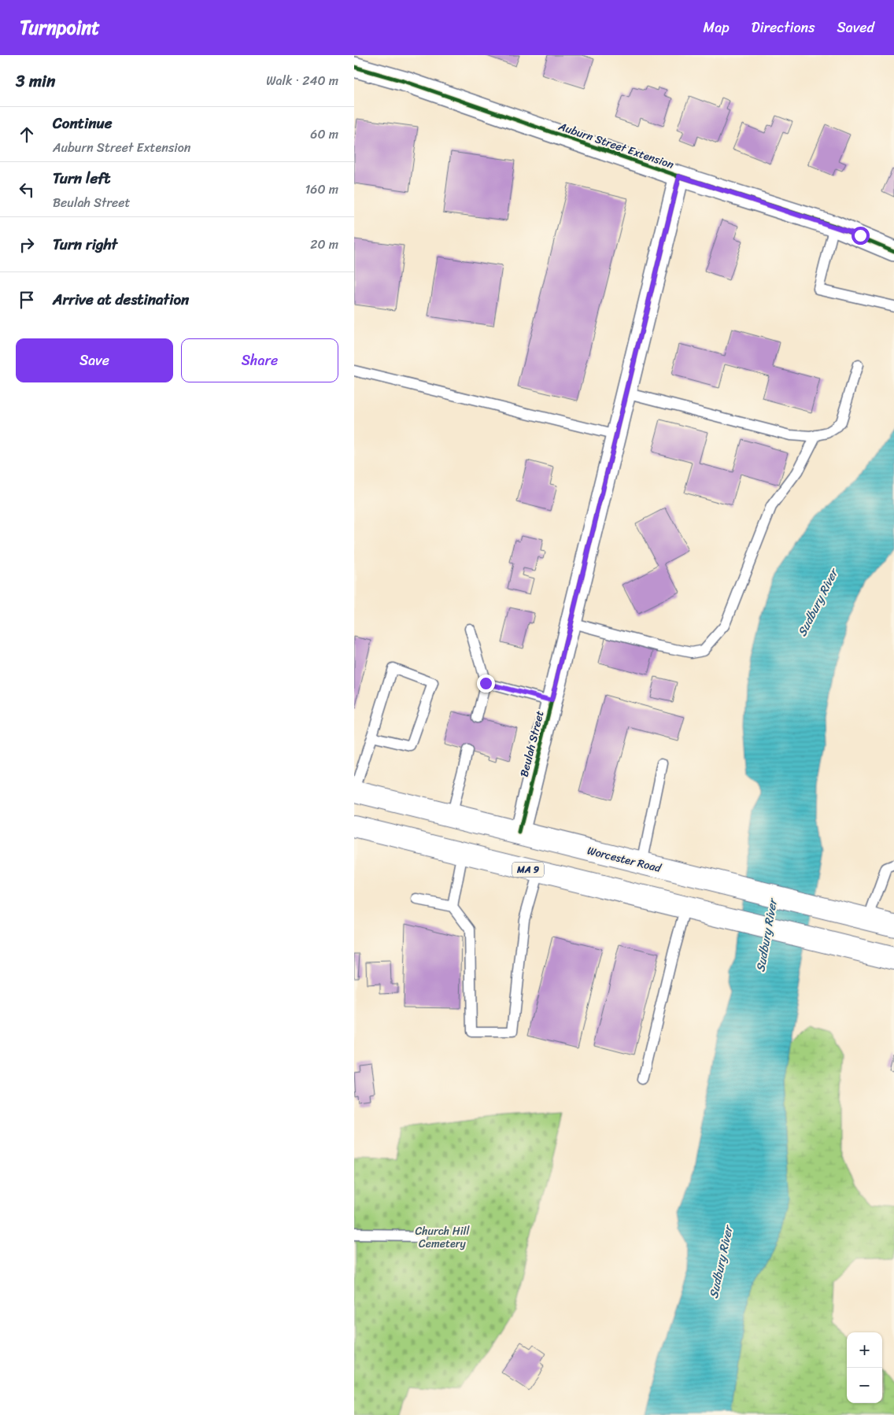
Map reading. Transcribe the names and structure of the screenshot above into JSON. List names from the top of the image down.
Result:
{
  "streets": {
    "highway": ["Worcester Road", "MA 9"],
    "street": ["Auburn Street Extension", "Beulah Street"]
  },
  "crossings": [
    ["Auburn Street Extension", "Beulah Street"],
    ["Beulah Street", "Worcester Road"]
  ],
  "water": ["Sudbury River"],
  "parks": ["Church Hill Cemetery"],
  "page": {
    "header": "Turnpoint",
    "nav": ["Map", "Directions", "Saved"],
    "heading": ["3 min", "Walk · 240 m"],
    "list": [
      ["Continue", "Auburn Street Extension", "60 m"],
      ["Turn left", "Beulah Street", "160 m"],
      ["Turn right", "20 m"],
      "Arrive at destination"
    ],
    "buttons": ["Save", "Share"],
    "map_buttons": ["+", "−"]
  }
}
